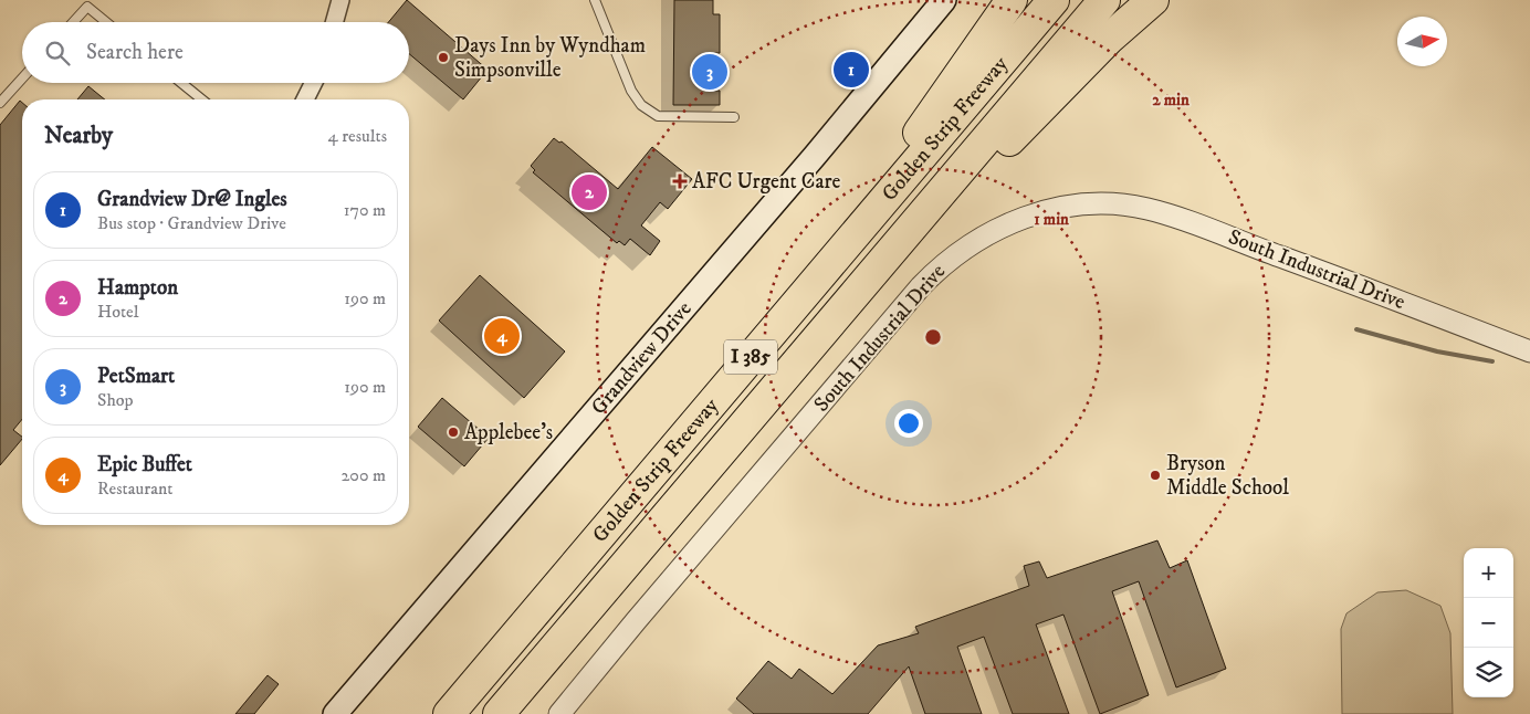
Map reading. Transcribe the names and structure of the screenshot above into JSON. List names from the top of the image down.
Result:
{
  "streets": {
    "highway": ["Golden Strip Freeway", "I 385"],
    "main road": ["Grandview Drive"],
    "street": ["South Industrial Drive"]
  },
  "places": {
    "other": ["Days Inn by Wyndham Simpsonville", "Applebee's", "Bryson Middle School"],
    "health": ["AFC Urgent Care"]
  },
  "north": "right",
  "page": {
    "search": "Search here",
    "pins": [
      "1",
      "3",
      "2",
      "4"
    ],
    "heading": ["Nearby", "4 results"],
    "list": [
      {
        "mark": "1",
        "name": "Grandview Dr@ Ingles",
        "note": "Bus stop · Grandview Drive",
        "value": "170 m"
      },
      {
        "mark": "2",
        "name": "Hampton",
        "note": "Hotel",
        "value": "190 m"
      },
      {
        "mark": "3",
        "name": "PetSmart",
        "note": "Shop",
        "value": "190 m"
      },
      {
        "mark": "4",
        "name": "Epic Buffet",
        "note": "Restaurant",
        "value": "200 m"
      }
    ],
    "map_buttons": ["+", "−"]
  },
  "rings": ["2 min", "1 min"]
}
